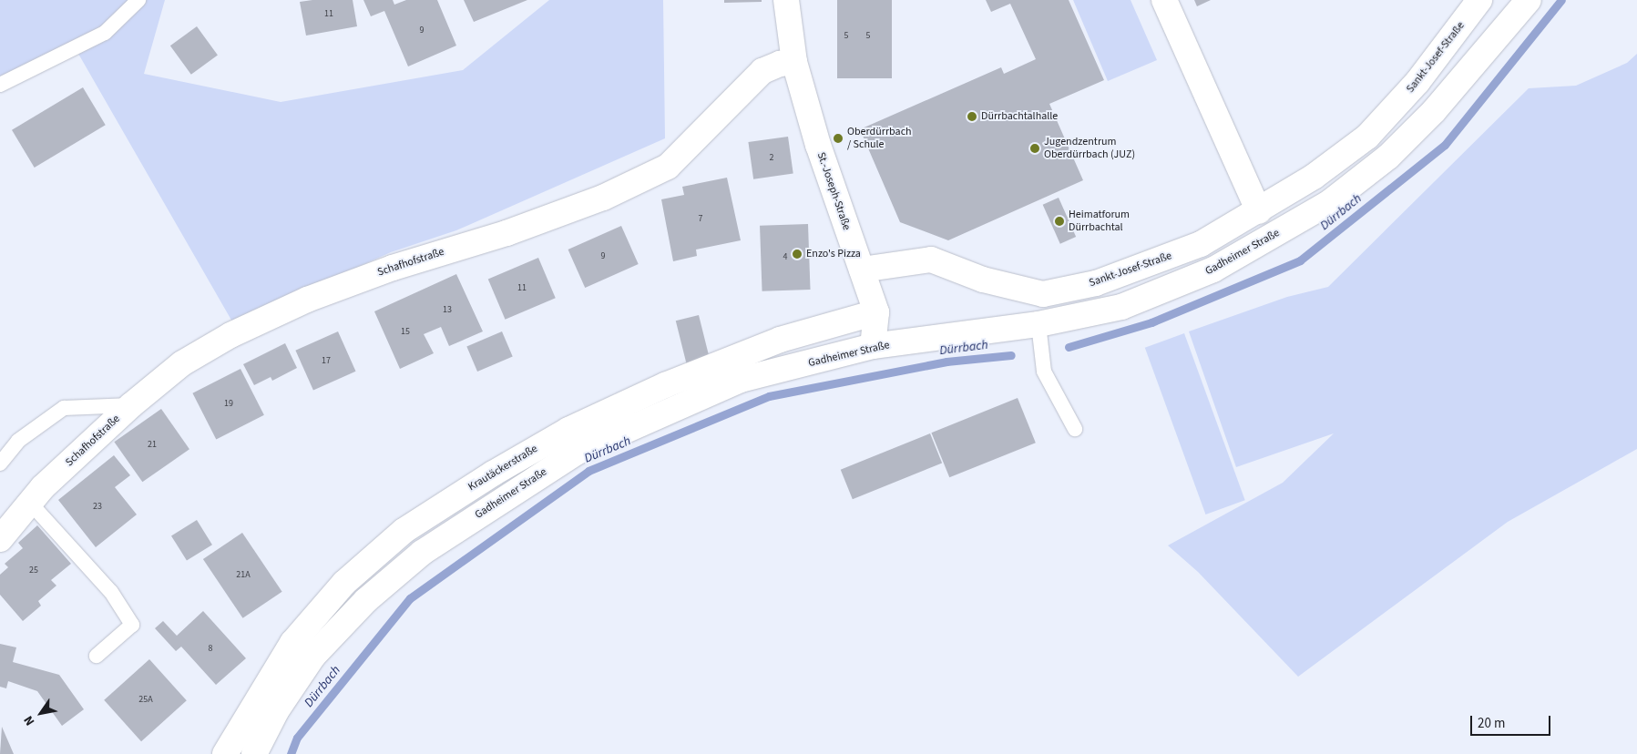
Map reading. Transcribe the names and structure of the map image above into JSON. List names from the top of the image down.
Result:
{
  "streets": {
    "street": [
      "Sankt-Josef-Straße",
      "St.-Joseph-Straße",
      "Gadheimer Straße",
      "Schafhofstraße",
      "Krautäckerstraße"
    ]
  },
  "crossings": [
    ["Sankt-Josef-Straße", "St.-Joseph-Straße"],
    ["St.-Joseph-Straße", "Gadheimer Straße"],
    ["St.-Joseph-Straße", "Schafhofstraße"],
    ["St.-Joseph-Straße", "Krautäckerstraße"]
  ],
  "water": ["Dürrbach"],
  "places": [
    "Dürrbachtalhalle",
    "Oberdürrbach / Schule",
    "Jugendzentrum Oberdürrbach (JUZ)",
    "Heimatforum Dürrbachtal",
    "Enzo's Pizza"
  ],
  "house_numbers": [
    "11",
    "9",
    "5",
    "5",
    "2",
    "7",
    "9",
    "4",
    "11",
    "13",
    "15",
    "17",
    "19",
    "21",
    "23",
    "25",
    "21A",
    "8",
    "25A"
  ],
  "scale_bar": "20 m",
  "north": "bottom left"
}
